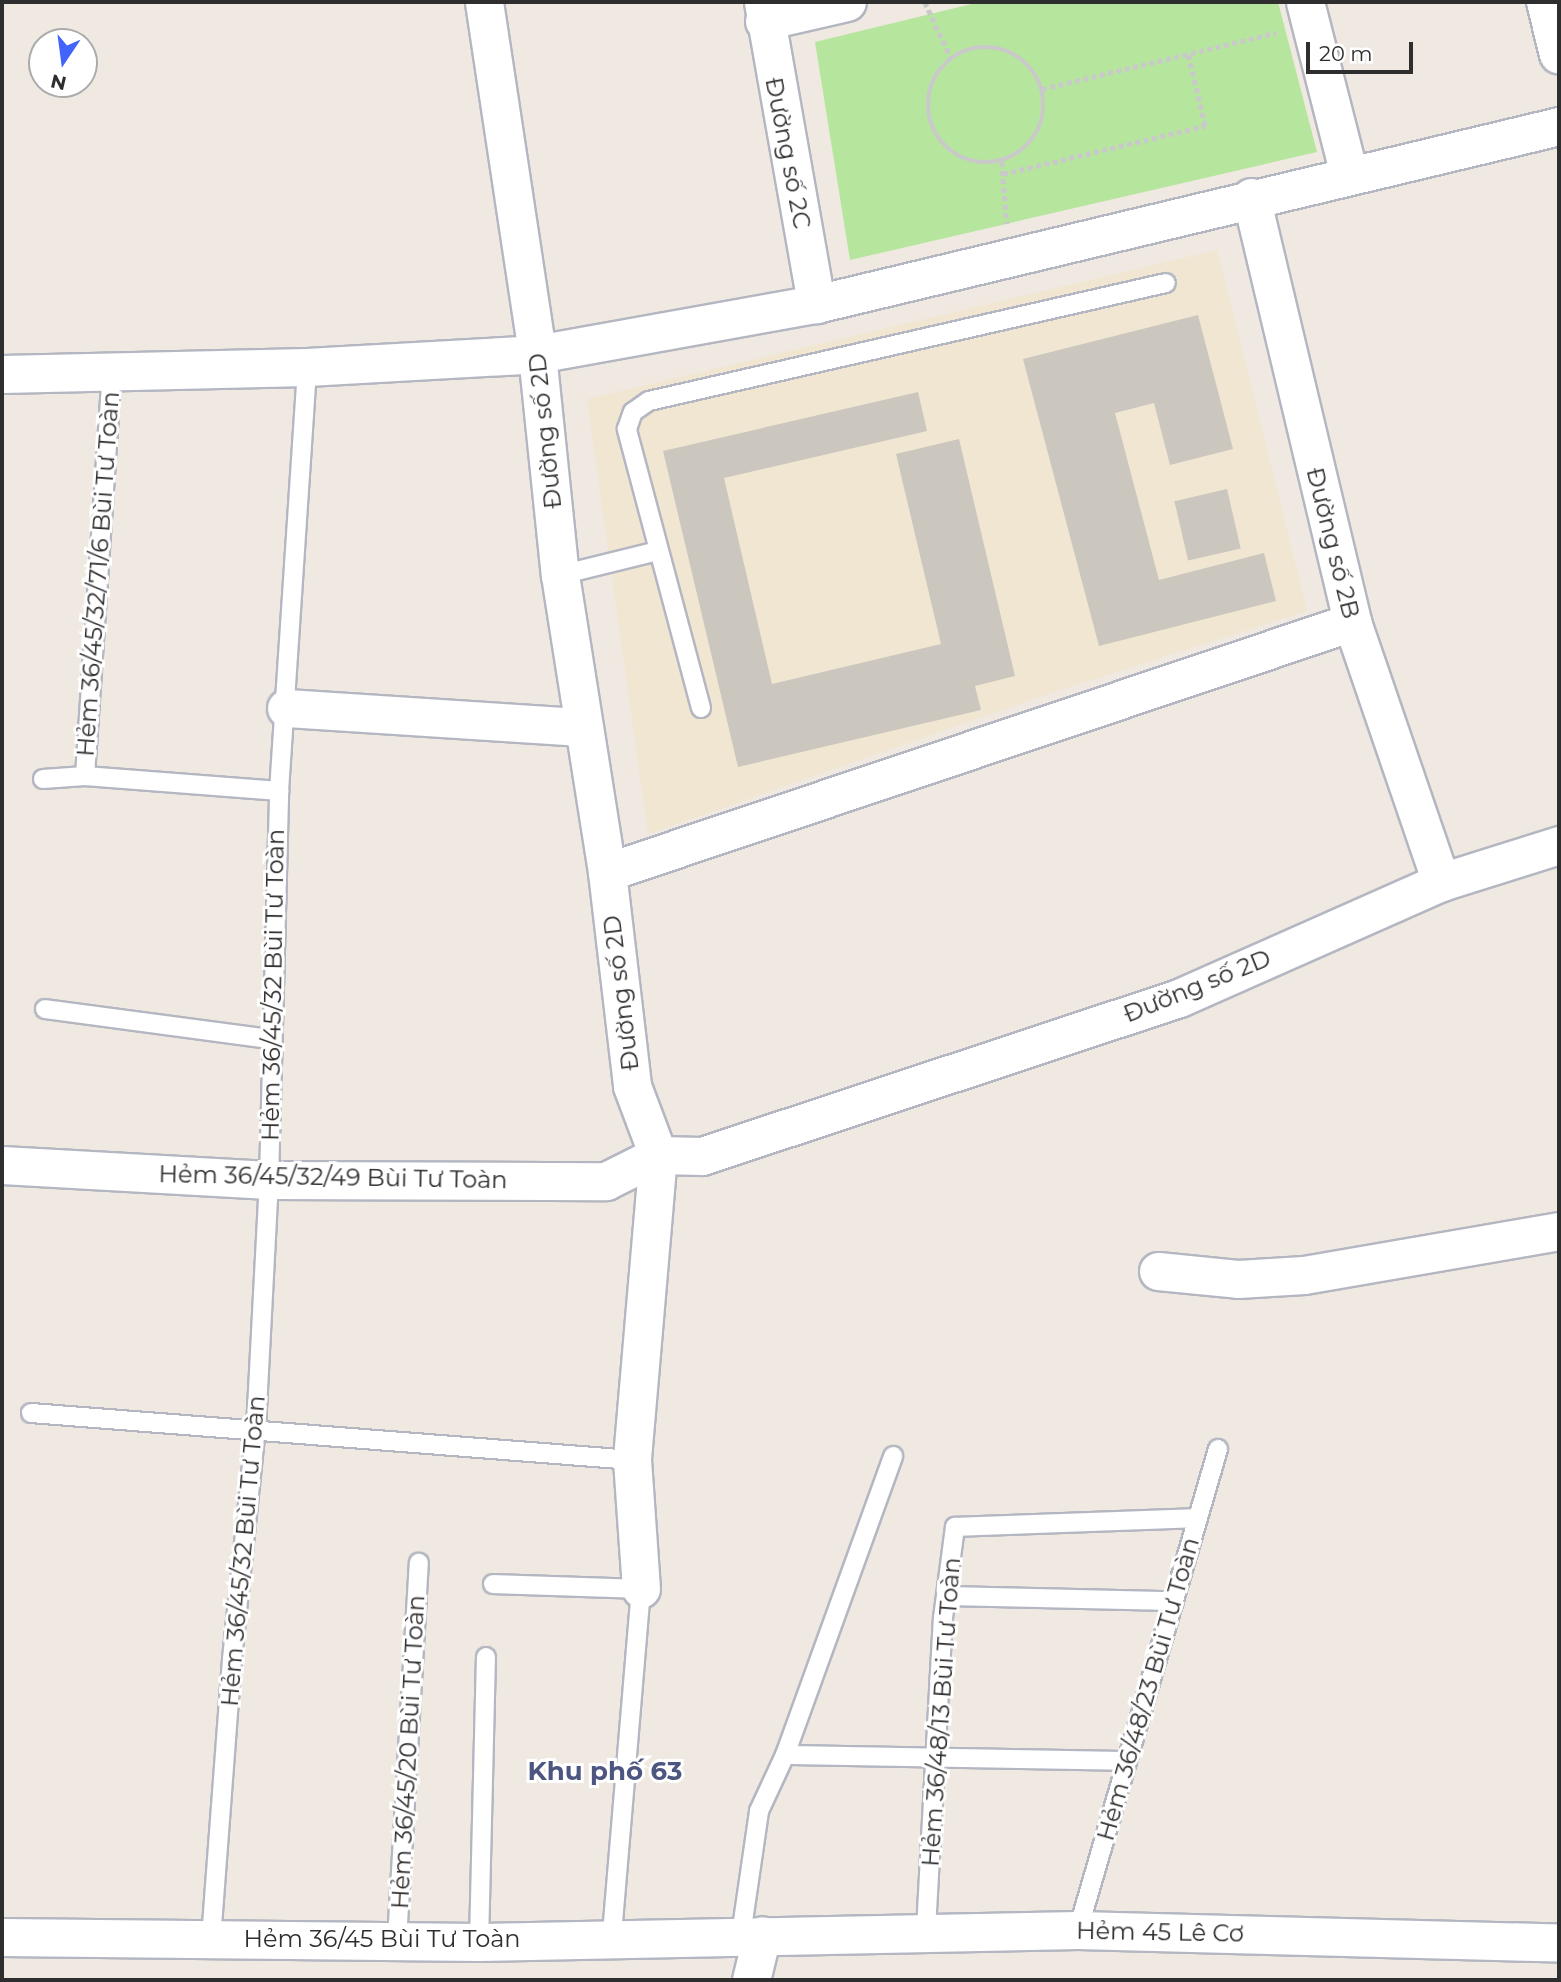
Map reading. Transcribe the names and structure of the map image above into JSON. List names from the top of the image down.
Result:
{
  "streets": {
    "street": [
      "Đường số 2C",
      "Đường số 2D",
      "Đường số 2B",
      "Hẻm 36/45/32/49 Bùi Tư Toàn",
      "Hẻm 45 Lê Cơ",
      "Hẻm 36/45 Bùi Tư Toàn"
    ],
    "lane": [
      "Hẻm 36/45/32/71/6 Bùi Tư Toàn",
      "Hẻm 36/45/32 Bùi Tư Toàn",
      "Hẻm 36/48/23 Bùi Tư Toàn",
      "Hẻm 36/48/13 Bùi Tư Toàn",
      "Hẻm 36/45/20 Bùi Tư Toàn"
    ]
  },
  "crossings": [
    ["Đường số 2D", "Đường số 2B"],
    ["Đường số 2D", "Hẻm 36/45/32/49 Bùi Tư Toàn"],
    ["Hẻm 36/45/32 Bùi Tư Toàn", "Hẻm 36/45/32/49 Bùi Tư Toàn"],
    ["Hẻm 36/45/32 Bùi Tư Toàn", "Hẻm 36/45 Bùi Tư Toàn"],
    ["Hẻm 36/48/23 Bùi Tư Toàn", "Hẻm 36/48/13 Bùi Tư Toàn"],
    ["Hẻm 36/48/23 Bùi Tư Toàn", "Hẻm 45 Lê Cơ"],
    ["Hẻm 36/48/13 Bùi Tư Toàn", "Hẻm 45 Lê Cơ"],
    ["Hẻm 36/45/20 Bùi Tư Toàn", "Hẻm 36/45 Bùi Tư Toàn"],
    ["Hẻm 45 Lê Cơ", "Hẻm 36/45 Bùi Tư Toàn"]
  ],
  "districts": ["Khu phố 63"],
  "scale_bar": "20 m",
  "north": "bottom"
}
